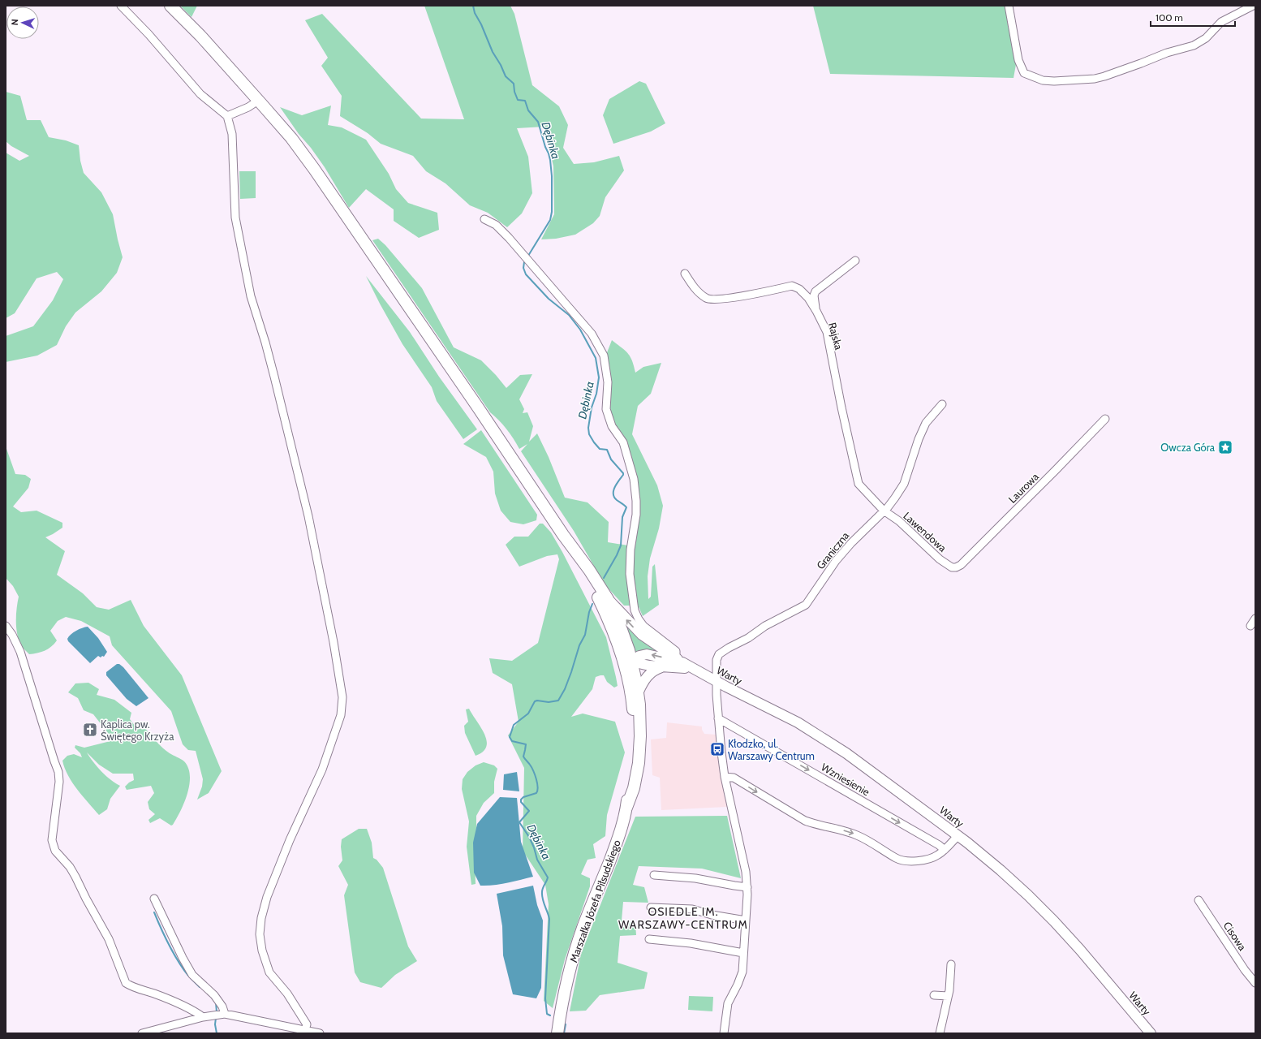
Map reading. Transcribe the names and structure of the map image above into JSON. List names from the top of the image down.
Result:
{
  "streets": {
    "highway": ["Marszałka Józefa Piłsudskiego"],
    "main road": ["Warty"],
    "street": [
      "Rajska",
      "Laurowa",
      "Lawendowa",
      "Graniczna",
      "Wzniesienie",
      "Cisowa"
    ]
  },
  "crossings": [
    ["Rajska", "Lawendowa"],
    ["Rajska", "Graniczna"],
    ["Laurowa", "Lawendowa"],
    ["Lawendowa", "Graniczna"],
    ["Graniczna", "Warty"]
  ],
  "districts": ["OSIEDLE IM. WARSZAWY-CENTRUM"],
  "water": ["Dębinka"],
  "places": {
    "place": ["Owcza Góra"],
    "church": ["Kaplica pw. Świętego Krzyża"],
    "bus stop": ["Kłodzko, ul. Warszawy Centrum"]
  },
  "scale_bar": "100 m",
  "north": "left"
}
